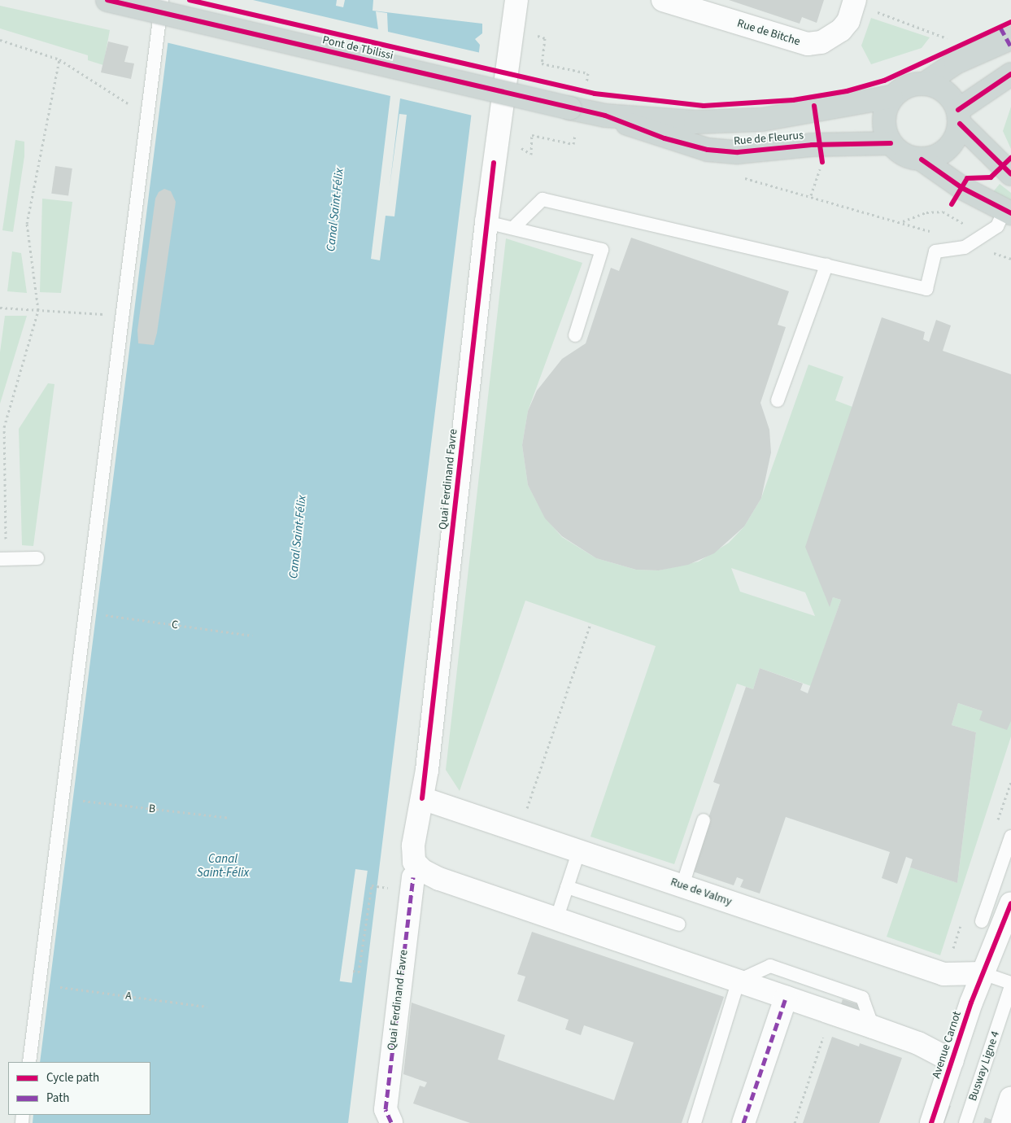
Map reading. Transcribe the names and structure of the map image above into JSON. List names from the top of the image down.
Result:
{
  "streets": {
    "main road": ["Pont de Tbilissi", "Rue de Fleurus"],
    "street": [
      "Rue de Bitche",
      "Quai Ferdinand Favre",
      "Rue de Valmy",
      "Avenue Carnot"
    ],
    "lane": ["Busway Ligne 4"],
    "path": ["C", "B", "A"]
  },
  "crossings": [
    ["Pont de Tbilissi", "Rue de Fleurus"],
    ["Quai Ferdinand Favre", "Rue de Valmy"],
    ["Rue de Valmy", "Avenue Carnot"]
  ],
  "water": ["Canal Saint-Félix"],
  "legend": ["Cycle path", "Path"]
}
